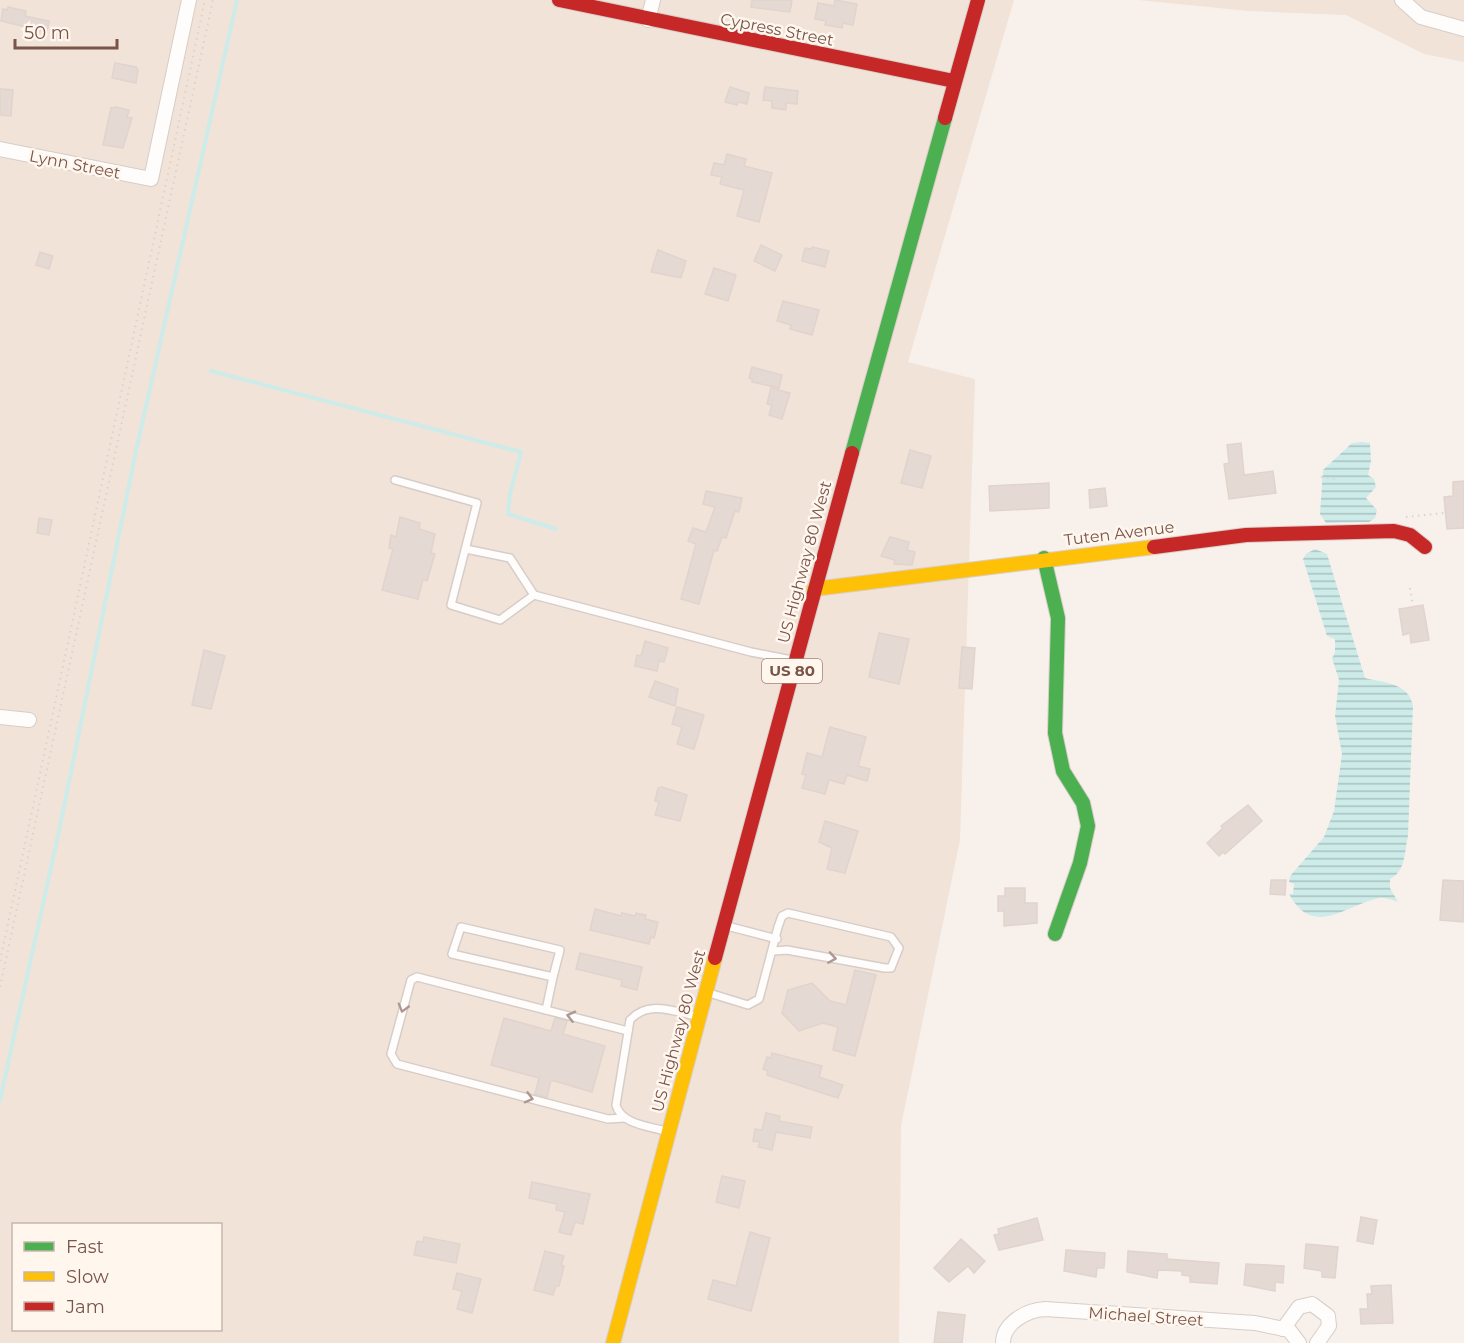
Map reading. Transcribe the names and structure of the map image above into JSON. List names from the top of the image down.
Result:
{
  "streets": {
    "street": [
      "Cypress Street",
      "Lynn Street",
      "Tuten Avenue",
      "US Highway 80 West",
      "US 80",
      "Michael Street"
    ]
  },
  "crossings": [
    ["Cypress Street", "US Highway 80 West"],
    ["Tuten Avenue", "US Highway 80 West"]
  ],
  "legend": ["Fast", "Slow", "Jam"],
  "scale_bar": "50 m"
}
